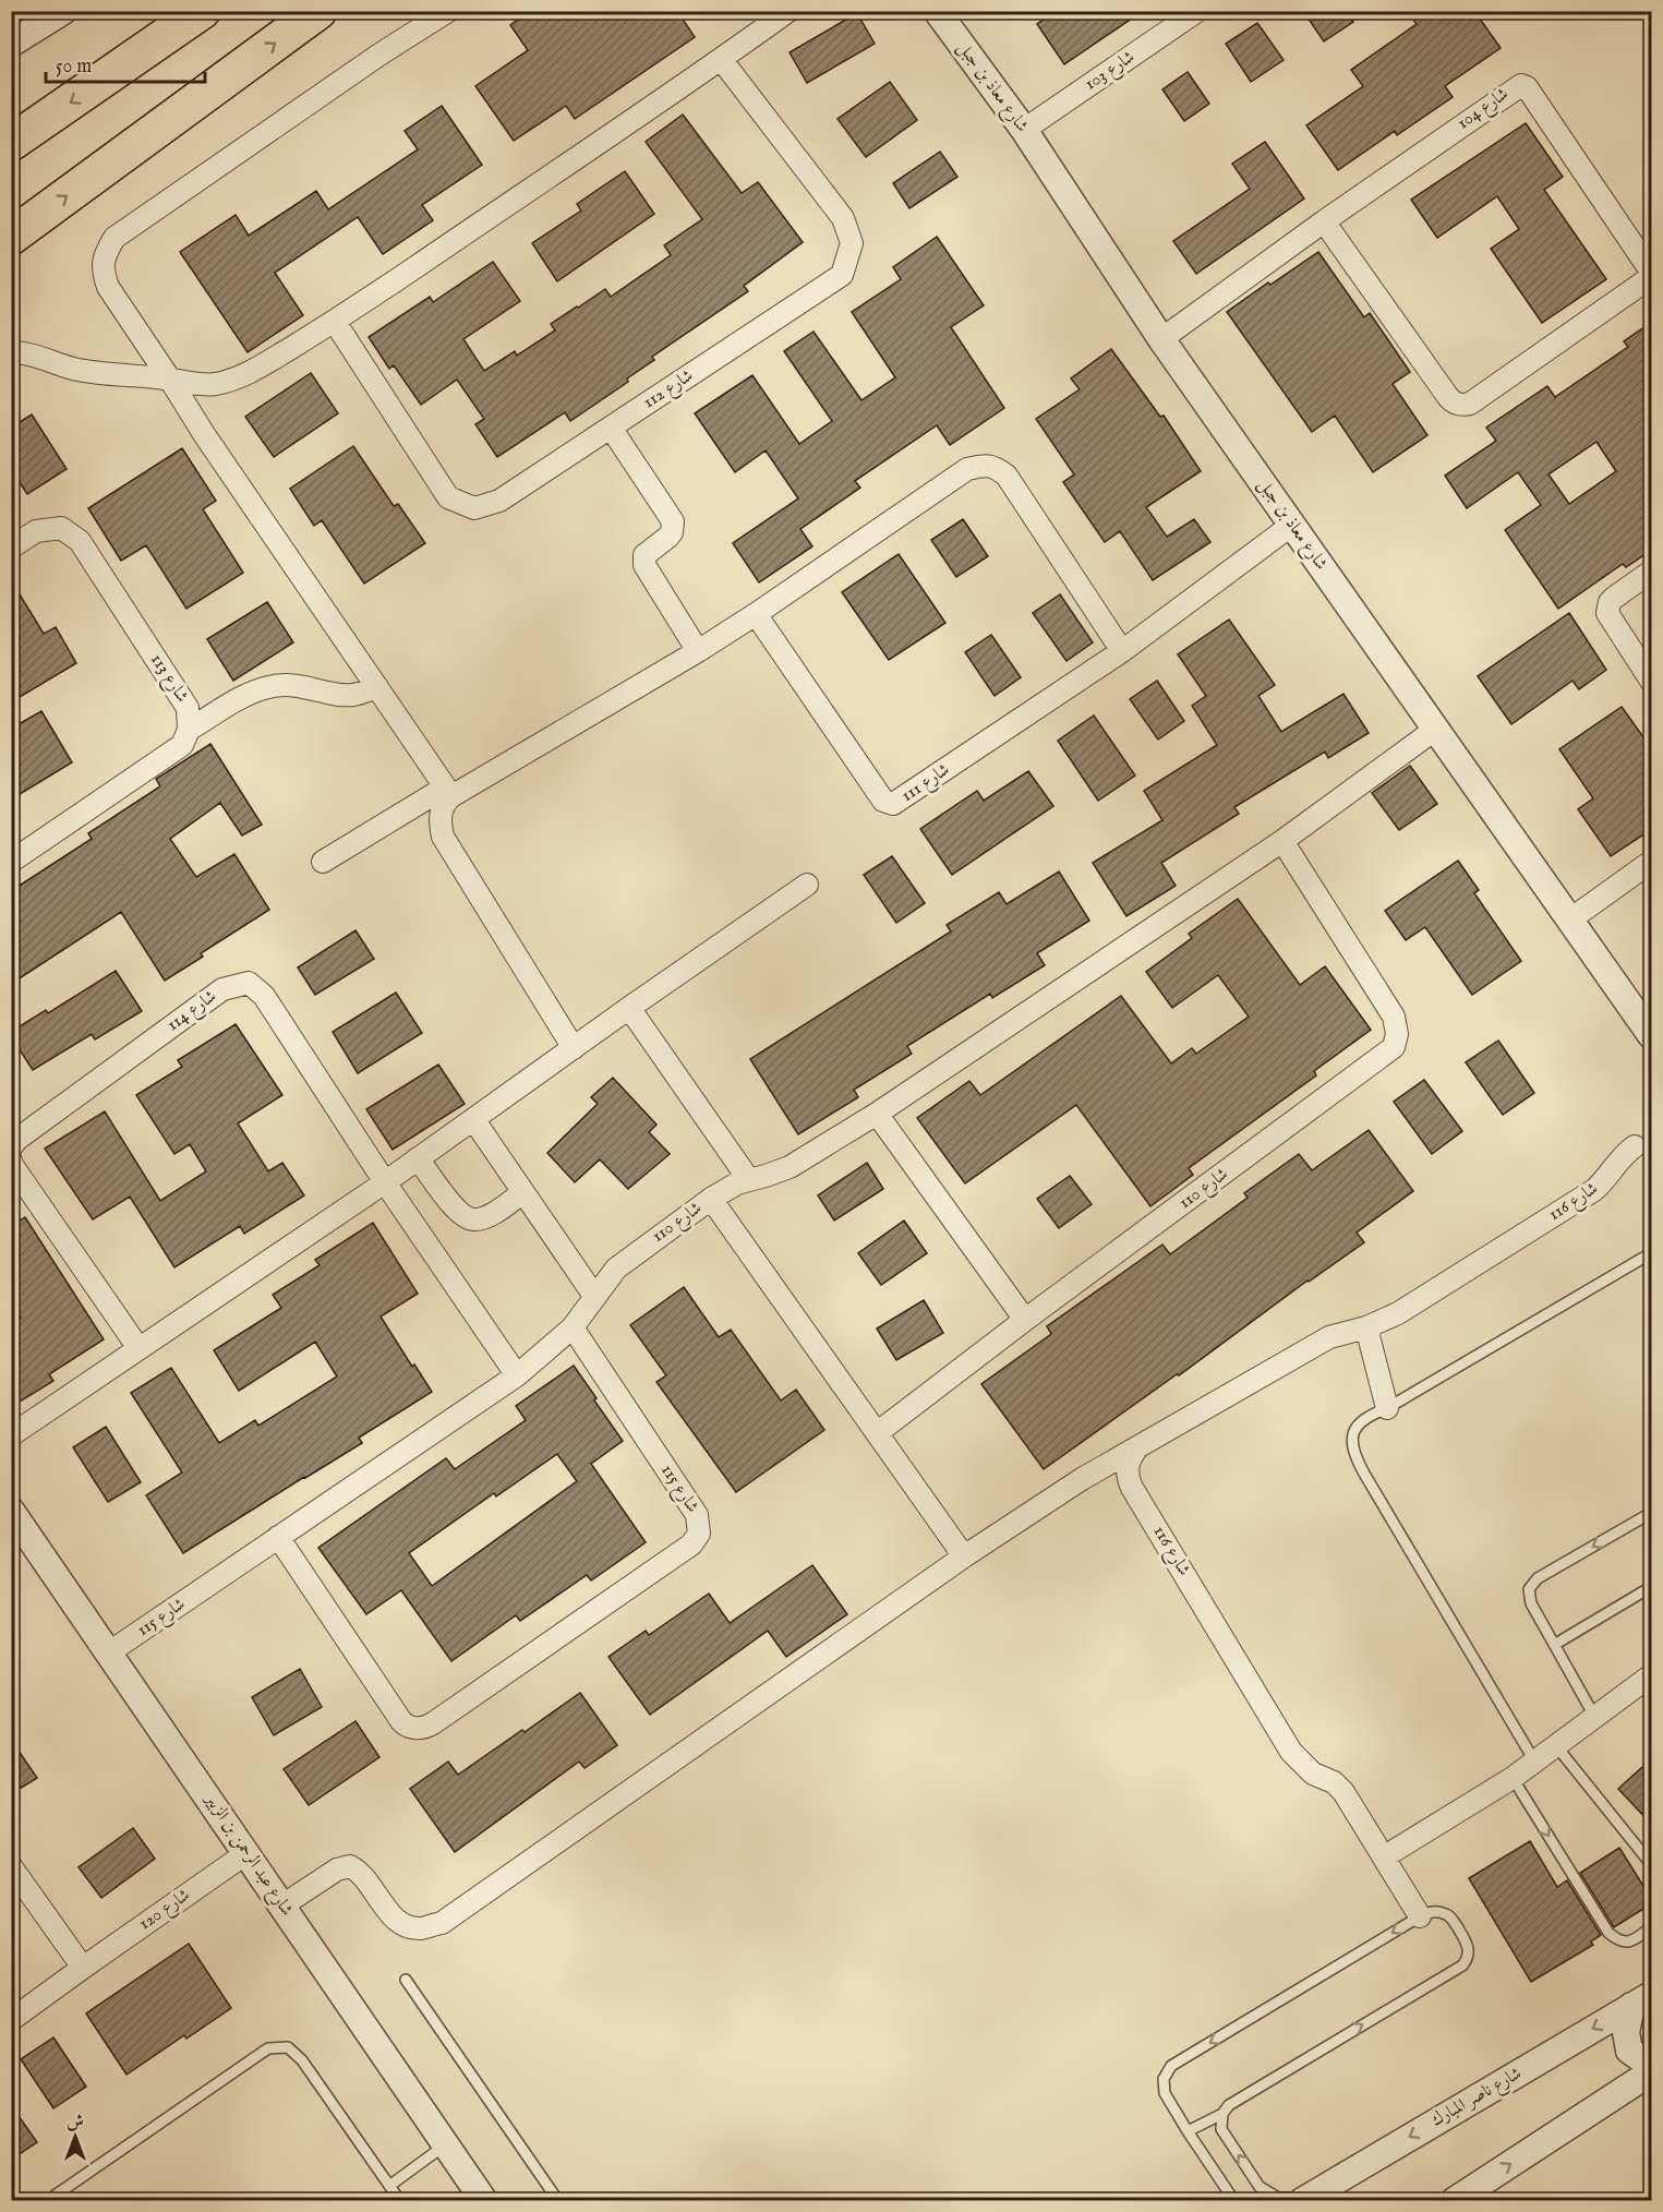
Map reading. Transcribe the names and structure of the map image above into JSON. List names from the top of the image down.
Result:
{
  "streets": {
    "street": [
      "شارع 103",
      "شارع معاذ بن جبل",
      "شارع 104",
      "شارع 112",
      "شارع 113",
      "شارع 111",
      "شارع 114",
      "شارع 110",
      "شارع 116",
      "شارع 115",
      "شارع عبد الرحمن بن الزبير",
      "شارع 120",
      "شارع ناصر المبارك"
    ]
  },
  "crossings": [
    ["شارع 103", "شارع معاذ بن جبل"],
    ["شارع معاذ بن جبل", "شارع 104"],
    ["شارع معاذ بن جبل", "شارع 111"],
    ["شارع معاذ بن جبل", "شارع 110"],
    ["شارع 114", "شارع 115"],
    ["شارع 110", "شارع 115"],
    ["شارع 115", "شارع عبد الرحمن بن الزبير"],
    ["شارع عبد الرحمن بن الزبير", "شارع 120"]
  ],
  "scale_bar": "50 m",
  "north": "top"
}
